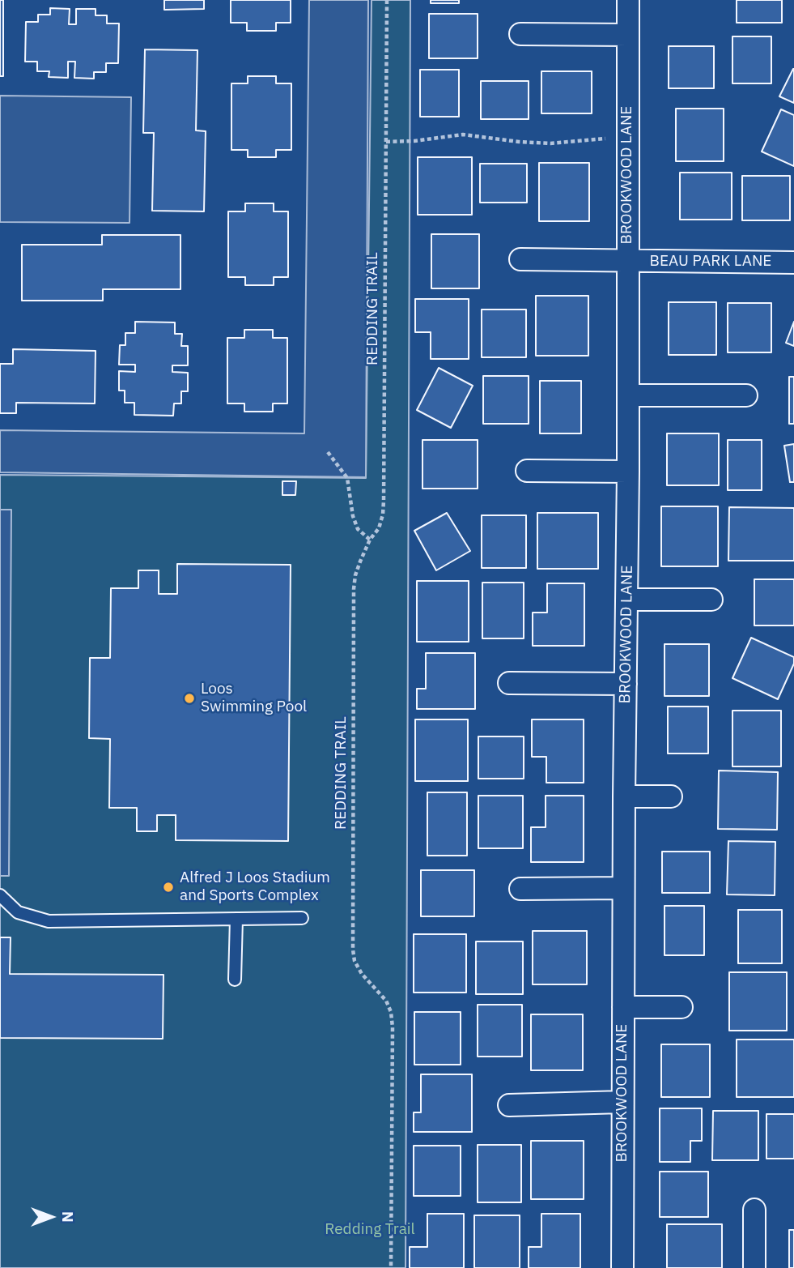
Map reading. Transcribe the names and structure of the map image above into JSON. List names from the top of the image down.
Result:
{
  "streets": {
    "street": ["BROOKWOOD LANE", "BEAU PARK LANE"],
    "path": ["REDDING TRAIL"]
  },
  "crossings": [
    ["BROOKWOOD LANE", "BEAU PARK LANE"]
  ],
  "parks": ["Redding Trail"],
  "places": ["Loos Swimming Pool", "Alfred J Loos Stadium and Sports Complex"],
  "north": "right"
}
